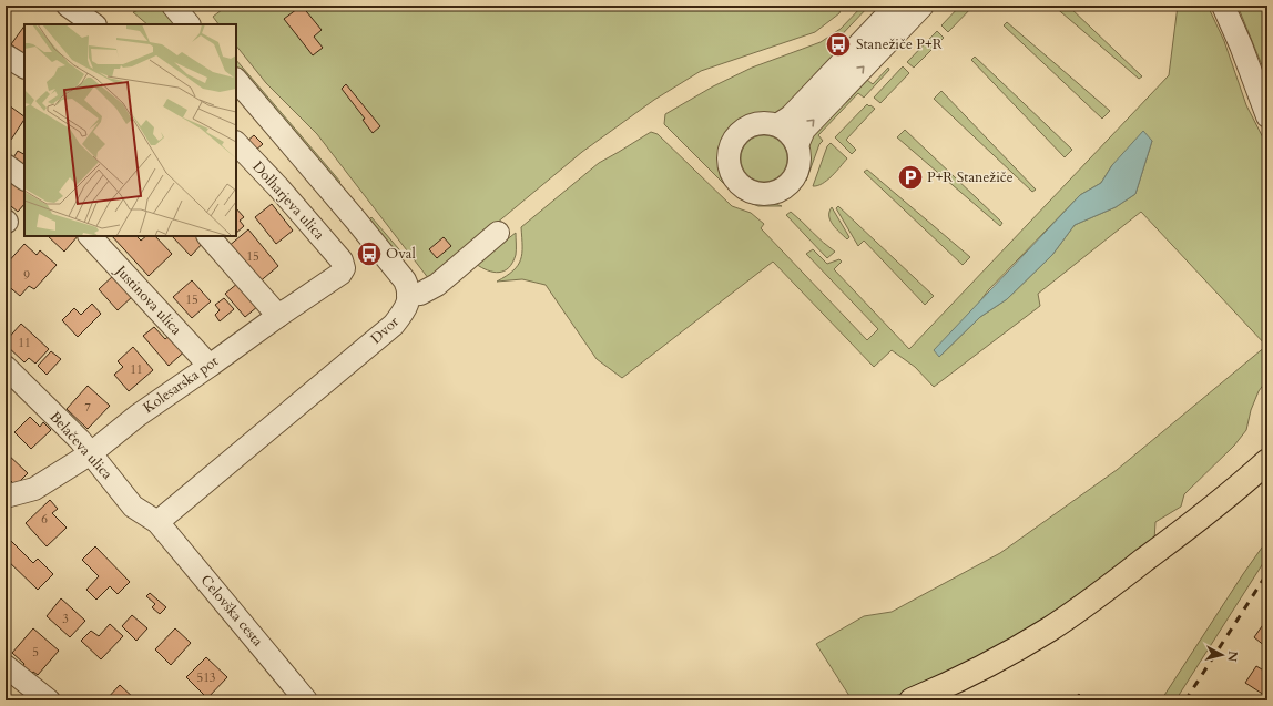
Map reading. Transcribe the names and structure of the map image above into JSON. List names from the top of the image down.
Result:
{
  "streets": {
    "street": [
      "Dolharjeva ulica",
      "Justinova ulica",
      "Dvor",
      "Kolesarska pot",
      "Belačeva ulica",
      "Celovška cesta"
    ]
  },
  "crossings": [
    ["Dolharjeva ulica", "Kolesarska pot"],
    ["Justinova ulica", "Kolesarska pot"],
    ["Dvor", "Belačeva ulica"],
    ["Dvor", "Celovška cesta"],
    ["Kolesarska pot", "Belačeva ulica"],
    ["Belačeva ulica", "Celovška cesta"]
  ],
  "places": {
    "bus stop": ["Stanežiče P+R", "Oval"],
    "parking": ["P+R Stanežiče"]
  },
  "house_numbers": [
    "15",
    "9",
    "15",
    "11",
    "11",
    "7",
    "6",
    "3",
    "5",
    "513"
  ],
  "north": "right"
}
